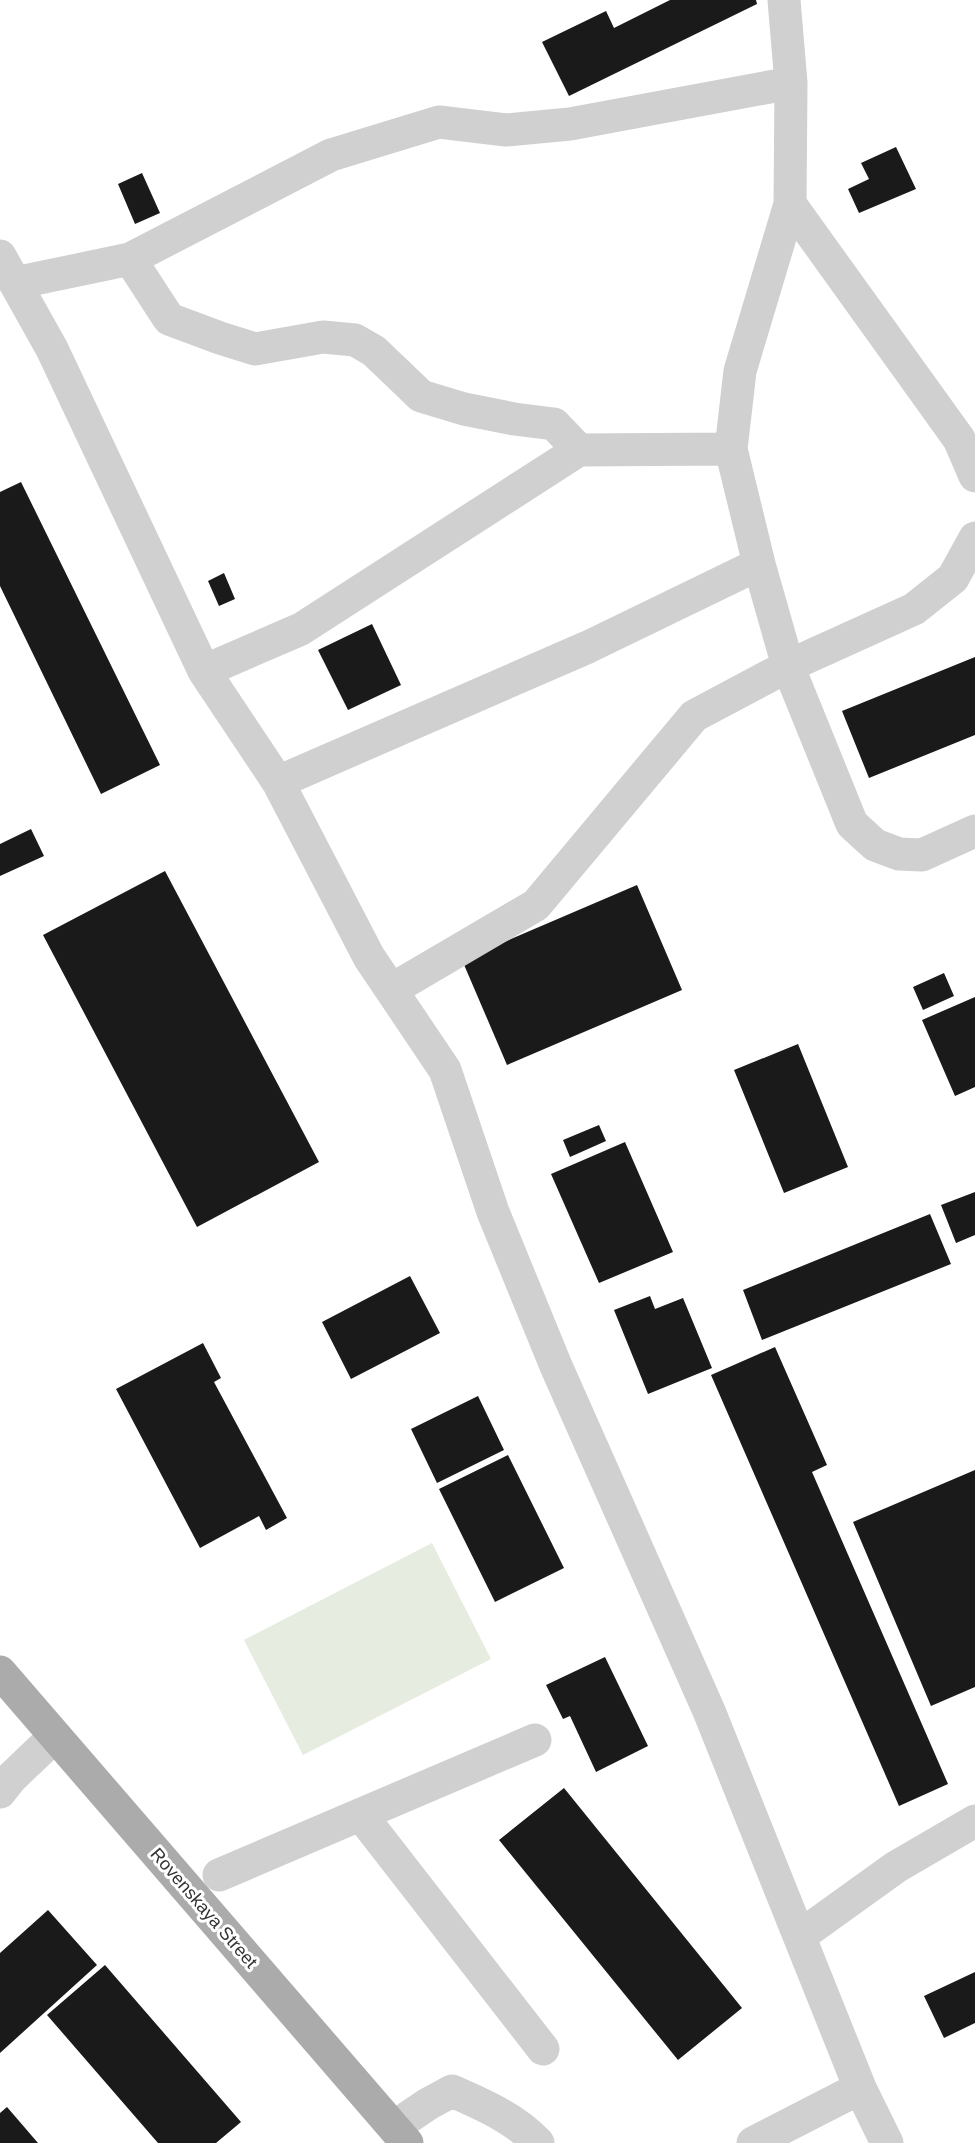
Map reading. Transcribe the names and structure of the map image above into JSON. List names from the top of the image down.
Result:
{
  "streets": {
    "main road": ["Rovenskaya Street"]
  }
}
